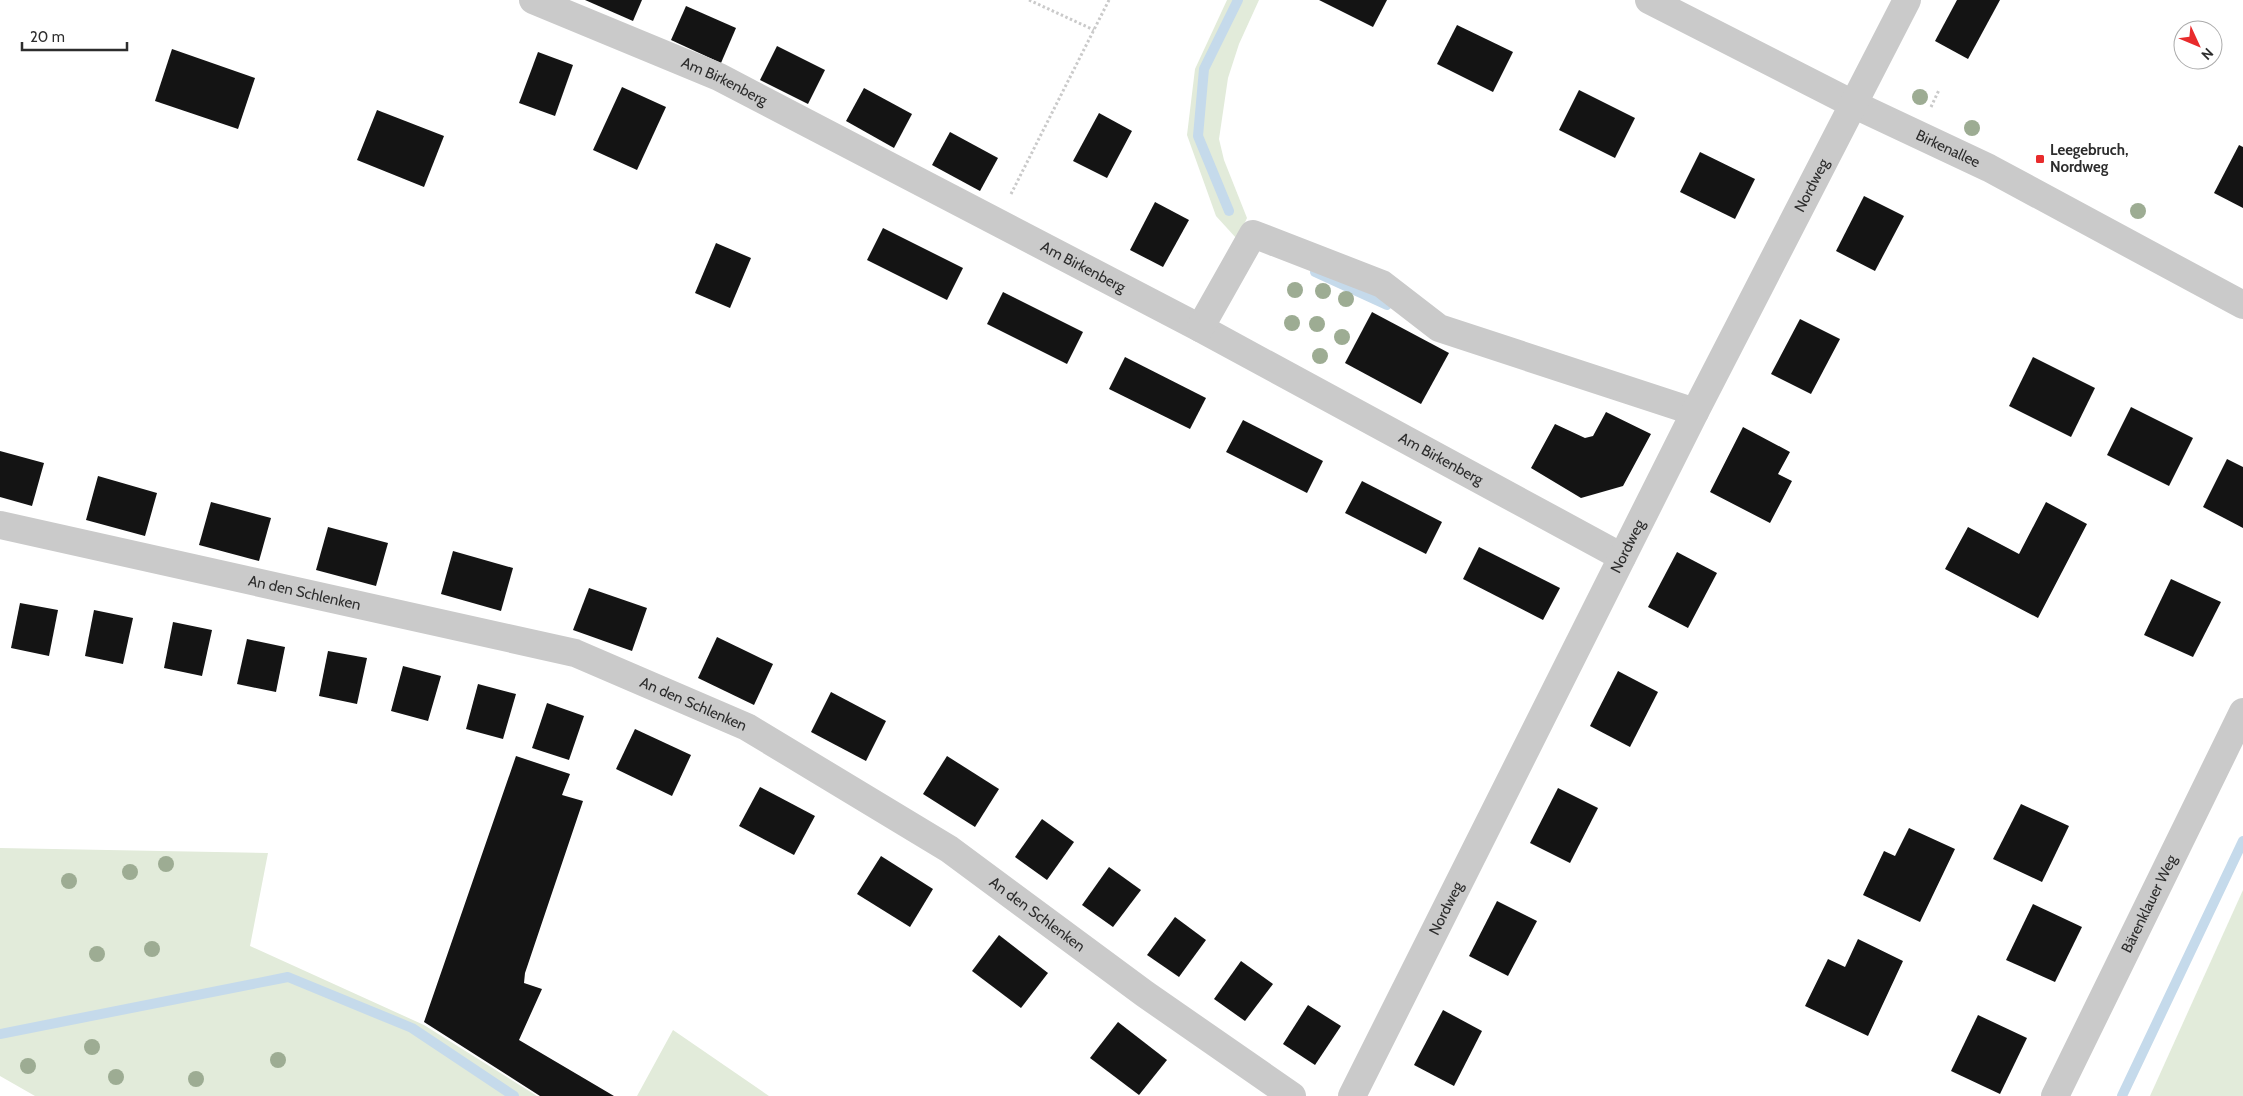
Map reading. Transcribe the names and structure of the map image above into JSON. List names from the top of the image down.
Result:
{
  "streets": {
    "street": [
      "Am Birkenberg",
      "Birkenallee",
      "Nordweg",
      "An den Schlenken",
      "Bärenklauer Weg"
    ]
  },
  "crossings": [
    ["Am Birkenberg", "Nordweg"],
    ["Birkenallee", "Nordweg"]
  ],
  "places": {
    "transit": ["Leegebruch, Nordweg"]
  },
  "scale_bar": "20 m",
  "north": "bottom right"
}
